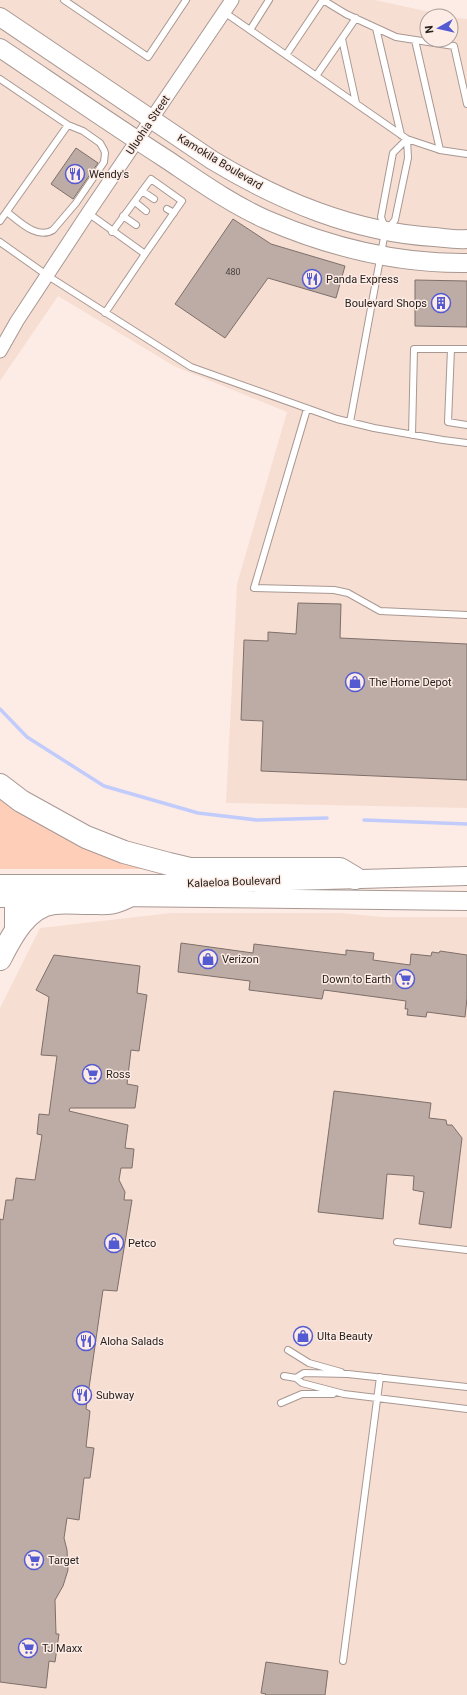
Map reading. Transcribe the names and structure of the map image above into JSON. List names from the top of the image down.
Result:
{
  "streets": {
    "main road": ["Kamokila Boulevard", "Kalaeloa Boulevard"],
    "street": ["Uluohia Street"]
  },
  "crossings": [
    ["Uluohia Street", "Kamokila Boulevard"]
  ],
  "places": {
    "restaurant": [
      "Wendy's",
      "Panda Express",
      "Aloha Salads",
      "Subway"
    ],
    "building": ["Boulevard Shops"],
    "shop": [
      "The Home Depot",
      "Verizon",
      "Petco",
      "Ulta Beauty"
    ],
    "supermarket": [
      "Down to Earth",
      "Ross",
      "Target",
      "TJ Maxx"
    ]
  },
  "house_numbers": ["480"],
  "north": "left"
}
